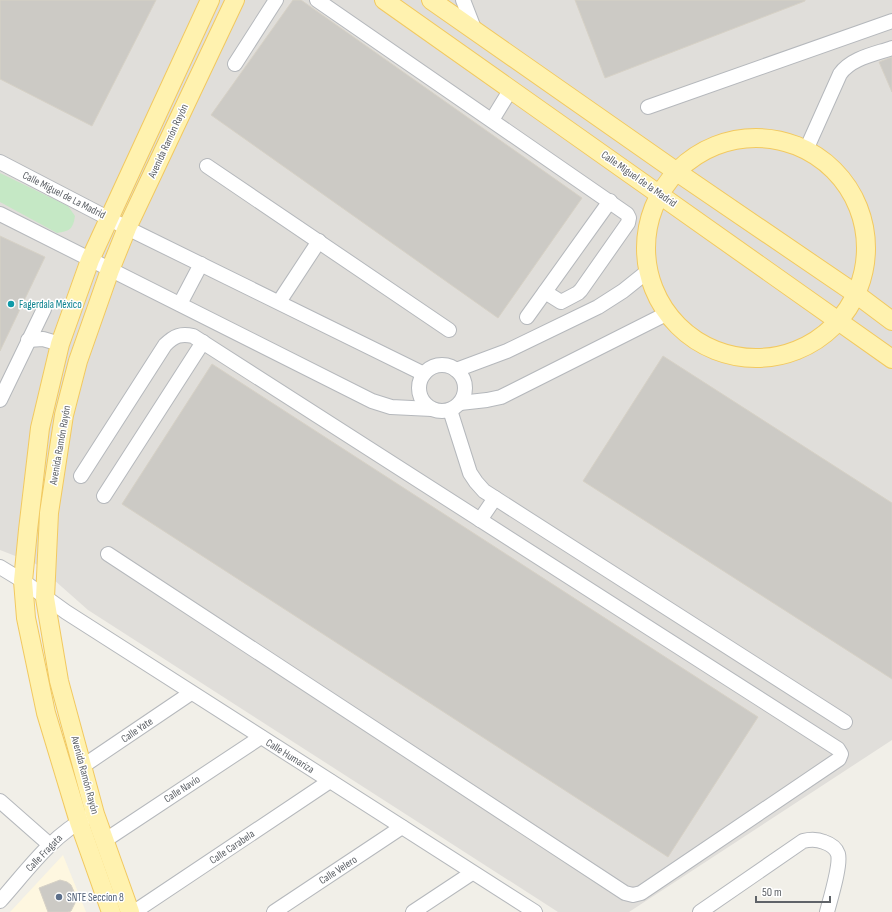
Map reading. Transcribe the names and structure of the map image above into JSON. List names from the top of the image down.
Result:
{
  "streets": {
    "main road": ["Avenida Ramón Rayón", "Calle Miguel de la Madrid"],
    "street": [
      "Calle Miguel de La Madrid",
      "Calle Yate",
      "Calle Humariza",
      "Calle Navío",
      "Calle Carabela",
      "Calle Fragata",
      "Calle Velero"
    ]
  },
  "crossings": [
    ["Avenida Ramón Rayón", "Calle Miguel de La Madrid"],
    ["Avenida Ramón Rayón", "Calle Yate"],
    ["Avenida Ramón Rayón", "Calle Humariza"],
    ["Avenida Ramón Rayón", "Calle Navío"],
    ["Avenida Ramón Rayón", "Calle Fragata"],
    ["Calle Yate", "Calle Humariza"],
    ["Calle Humariza", "Calle Navío"],
    ["Calle Humariza", "Calle Carabela"],
    ["Calle Humariza", "Calle Velero"]
  ],
  "places": ["Fagerdala México", "SNTE Seccíon 8"],
  "scale_bar": "50 m"
}
